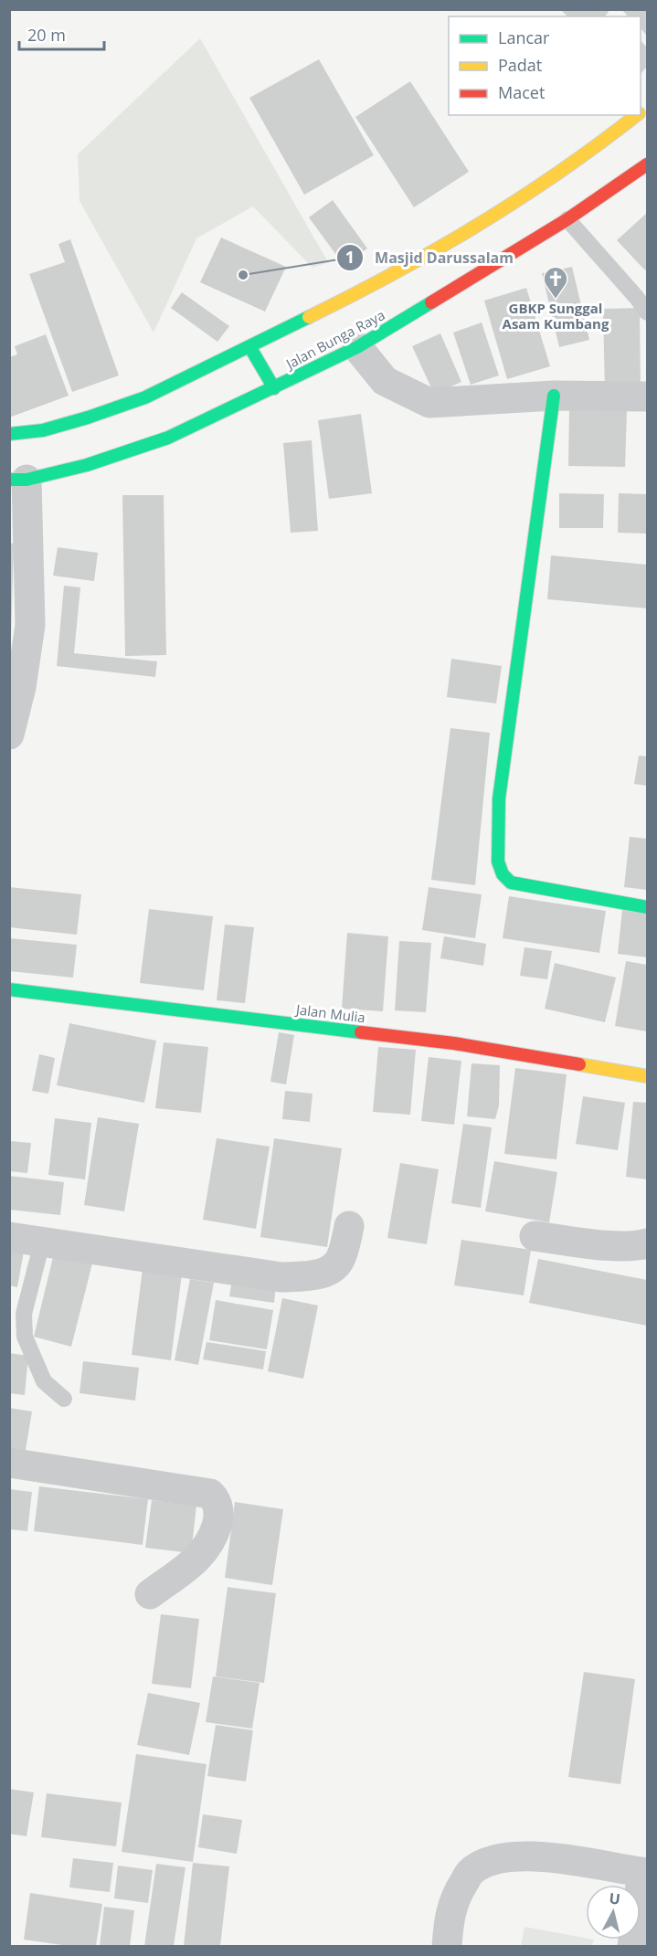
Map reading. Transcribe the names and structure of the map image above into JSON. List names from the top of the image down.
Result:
{
  "streets": {
    "main road": ["Jalan Bunga Raya", "Jalan Mulia"]
  },
  "places": {
    "other": ["Masjid Darussalam"],
    "church": ["GBKP Sunggal Asam Kumbang"]
  },
  "legend": ["Lancar", "Padat", "Macet"],
  "scale_bar": "20 m",
  "north": "top"
}
